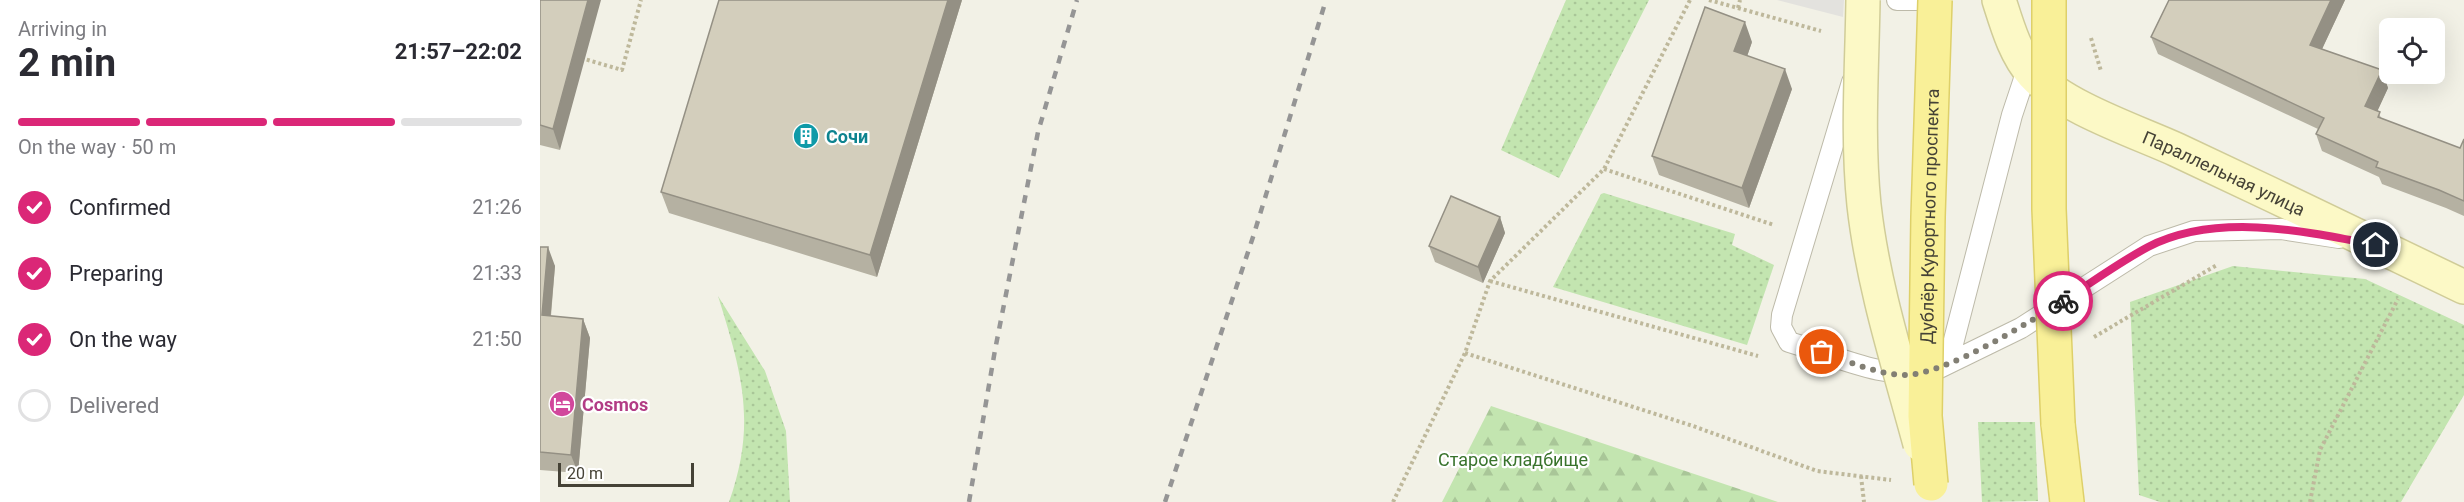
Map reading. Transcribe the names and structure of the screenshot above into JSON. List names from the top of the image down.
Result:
{
  "streets": {
    "main road": ["Параллельная улица", "Дублёр Курортного проспекта"]
  },
  "parks": ["Старое кладбище"],
  "places": {
    "building": ["Сочи"],
    "hotel": ["Cosmos"]
  },
  "scale_bar": "20 m",
  "page": {
    "heading": ["2 min", "Arriving in", "21:57–22:02"],
    "bar": "On the way · 50 m",
    "list": [
      ["Confirmed", "21:26"],
      ["Preparing", "21:33"],
      ["On the way", "21:50"],
      "Delivered"
    ],
    "scale": "20 m"
  }
}
